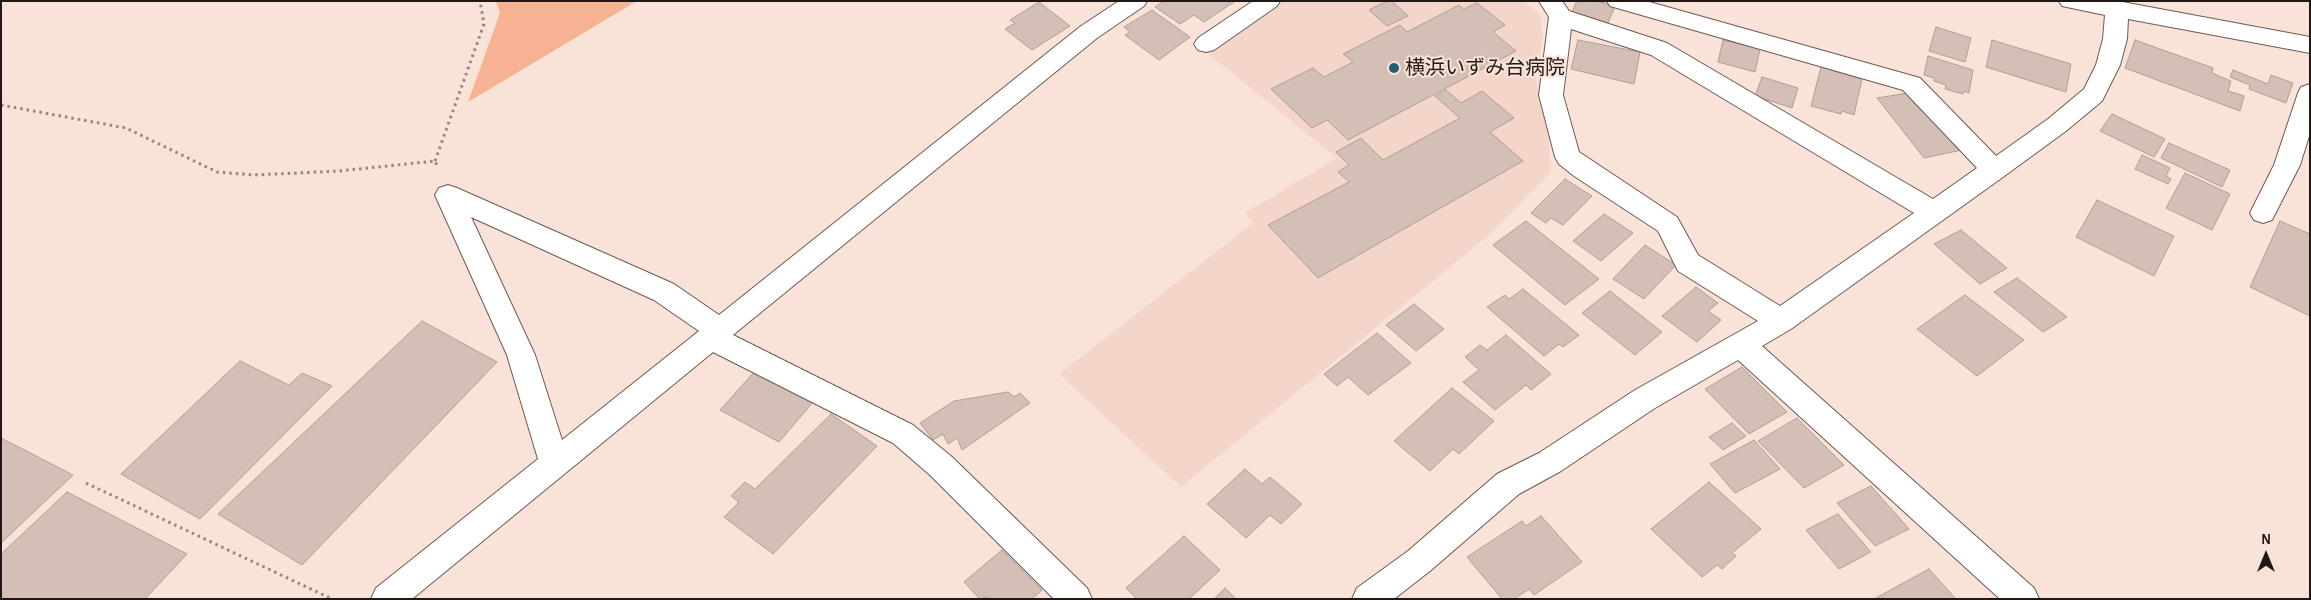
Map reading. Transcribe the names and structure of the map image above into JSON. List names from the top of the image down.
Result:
{
  "places": ["横浜いずみ台病院"],
  "north": "top"
}
